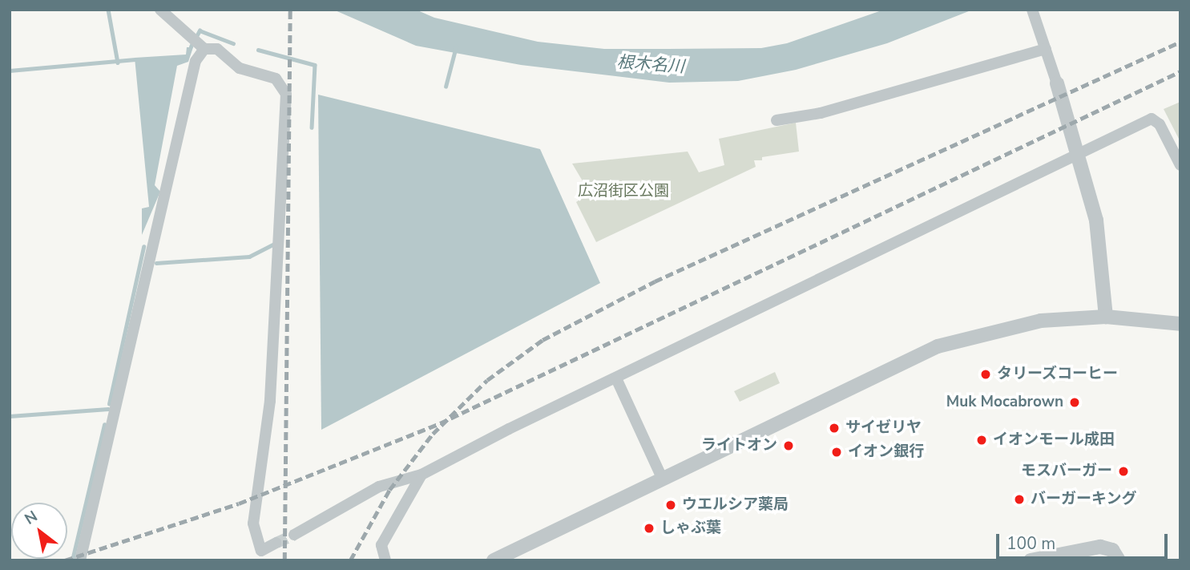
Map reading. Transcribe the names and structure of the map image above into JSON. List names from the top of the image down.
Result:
{
  "water": ["根木名川"],
  "parks": ["広沼街区公園"],
  "places": [
    "タリーズコーヒー",
    "Muk Mocabrown",
    "サイゼリヤ",
    "イオンモール成田",
    "ライトオン",
    "イオン銀行",
    "モスバーガー",
    "バーガーキング",
    "ウエルシア薬局",
    "しゃぶ葉"
  ],
  "scale_bar": "100 m",
  "north": "top left"
}
